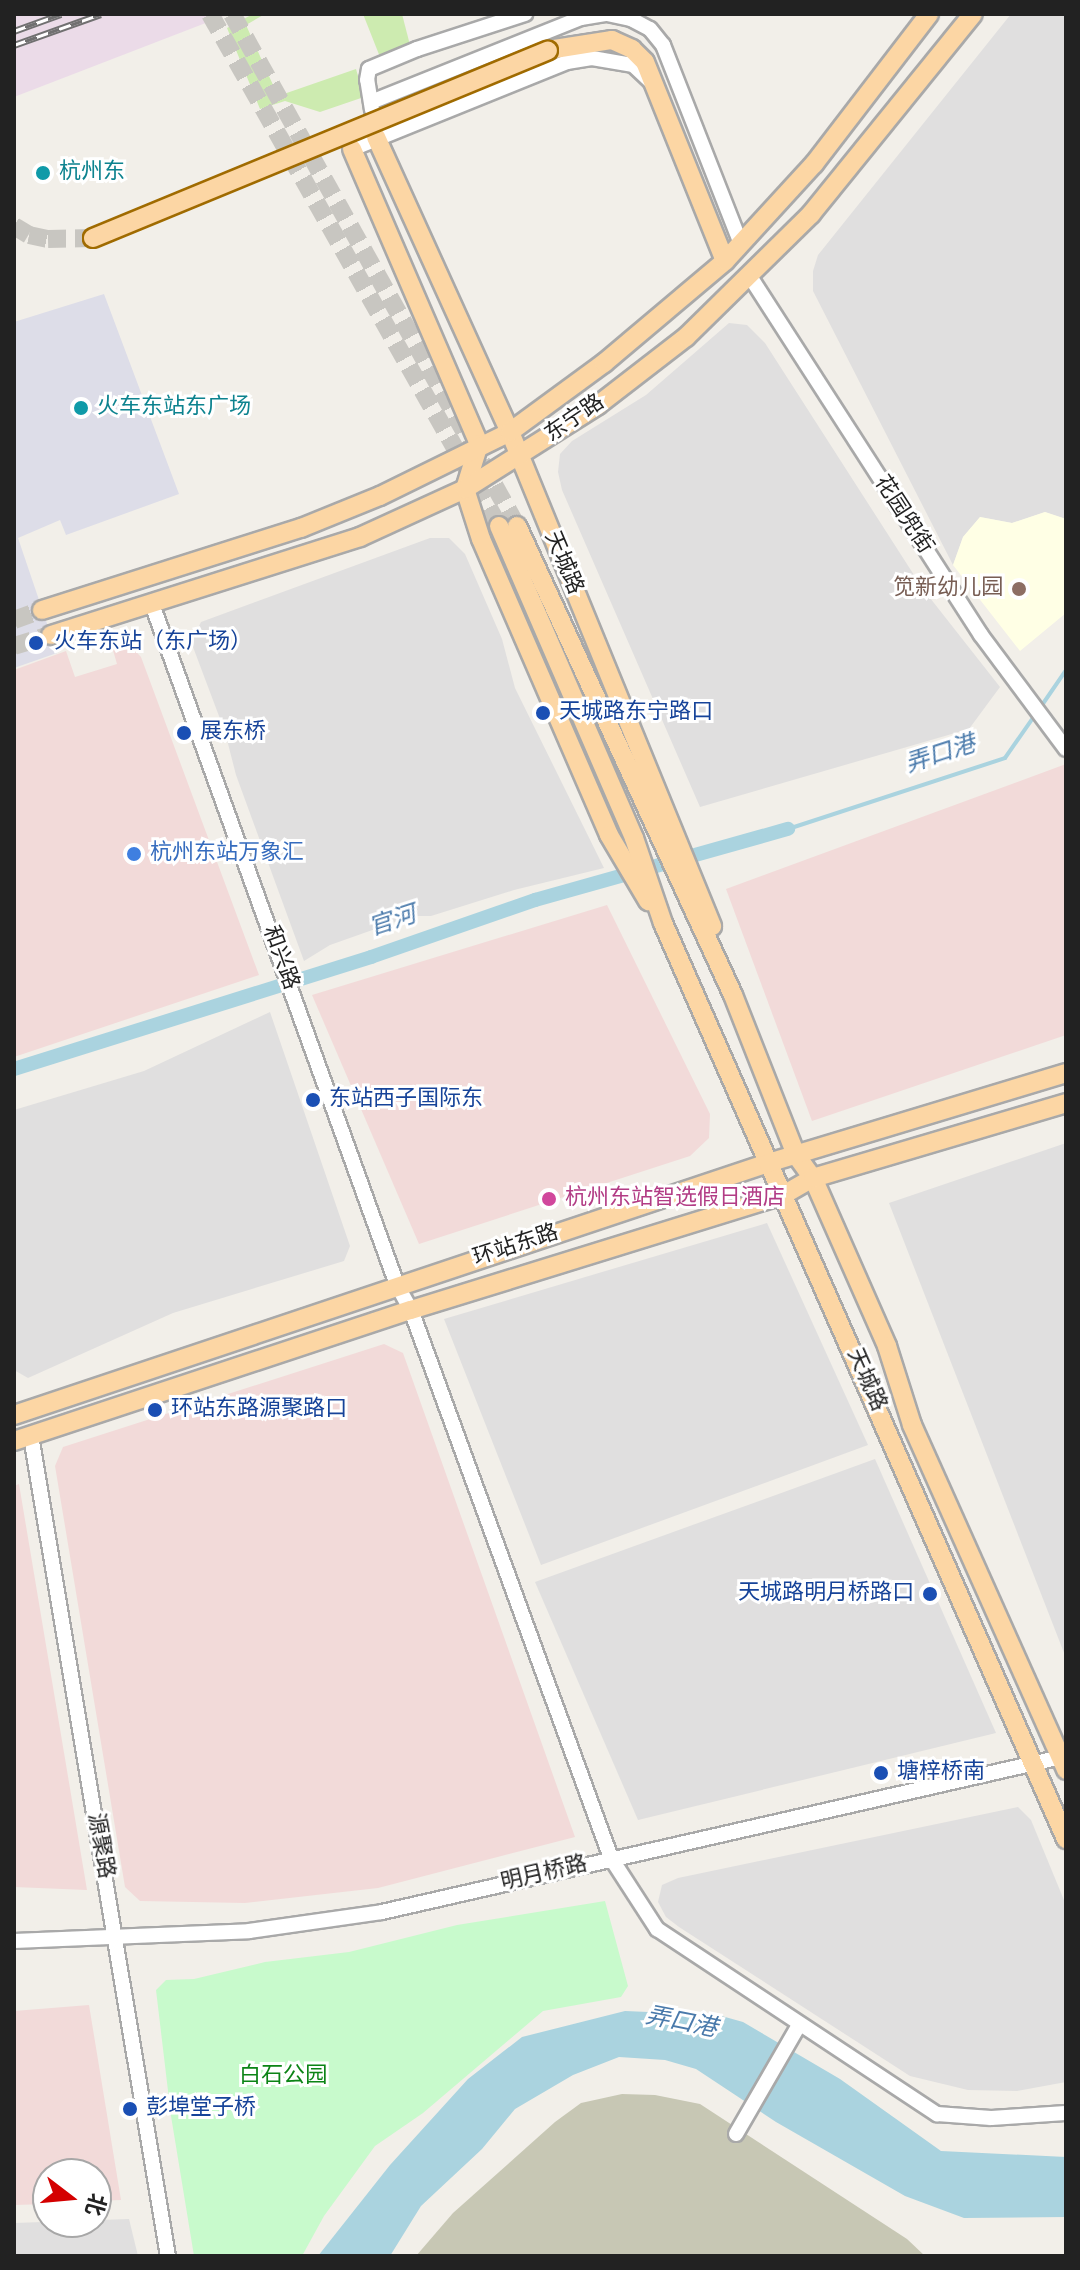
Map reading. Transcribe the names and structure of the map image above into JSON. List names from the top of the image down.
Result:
{
  "streets": {
    "main road": ["东宁路", "天城路", "环站东路"],
    "street": [
      "花园兜街",
      "和兴路",
      "源聚路",
      "明月桥路"
    ]
  },
  "crossings": [
    ["东宁路", "花园兜街"],
    ["东宁路", "天城路"],
    ["东宁路", "和兴路"],
    ["天城路", "环站东路"],
    ["天城路", "明月桥路"],
    ["和兴路", "环站东路"],
    ["和兴路", "明月桥路"],
    ["环站东路", "源聚路"],
    ["源聚路", "明月桥路"]
  ],
  "water": ["弄口港", "官河"],
  "parks": ["白石公园"],
  "places": [
    "杭州东",
    "火车东站东广场",
    "笕新幼儿园",
    "火车东站（东广场）",
    "天城路东宁路口",
    "展东桥",
    "杭州东站万象汇",
    "东站西子国际东",
    "杭州东站智选假日酒店",
    "环站东路源聚路口",
    "天城路明月桥路口",
    "塘梓桥南",
    "彭埠堂子桥"
  ],
  "north": "right"
}
